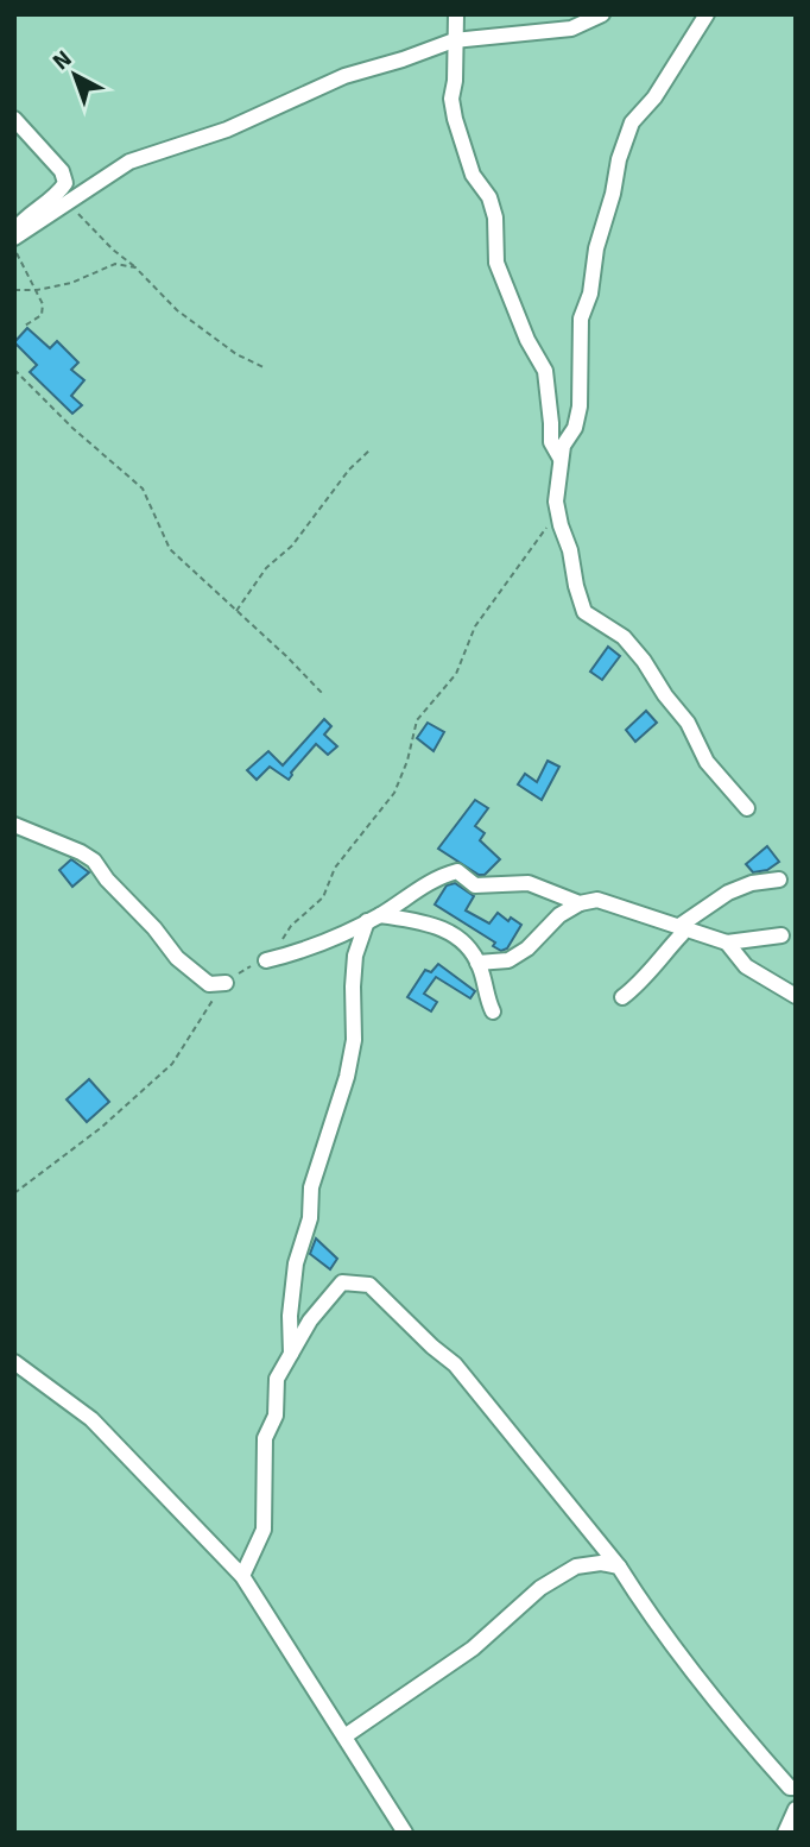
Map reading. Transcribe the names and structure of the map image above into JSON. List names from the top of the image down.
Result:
{
  "north": "top left"
}
